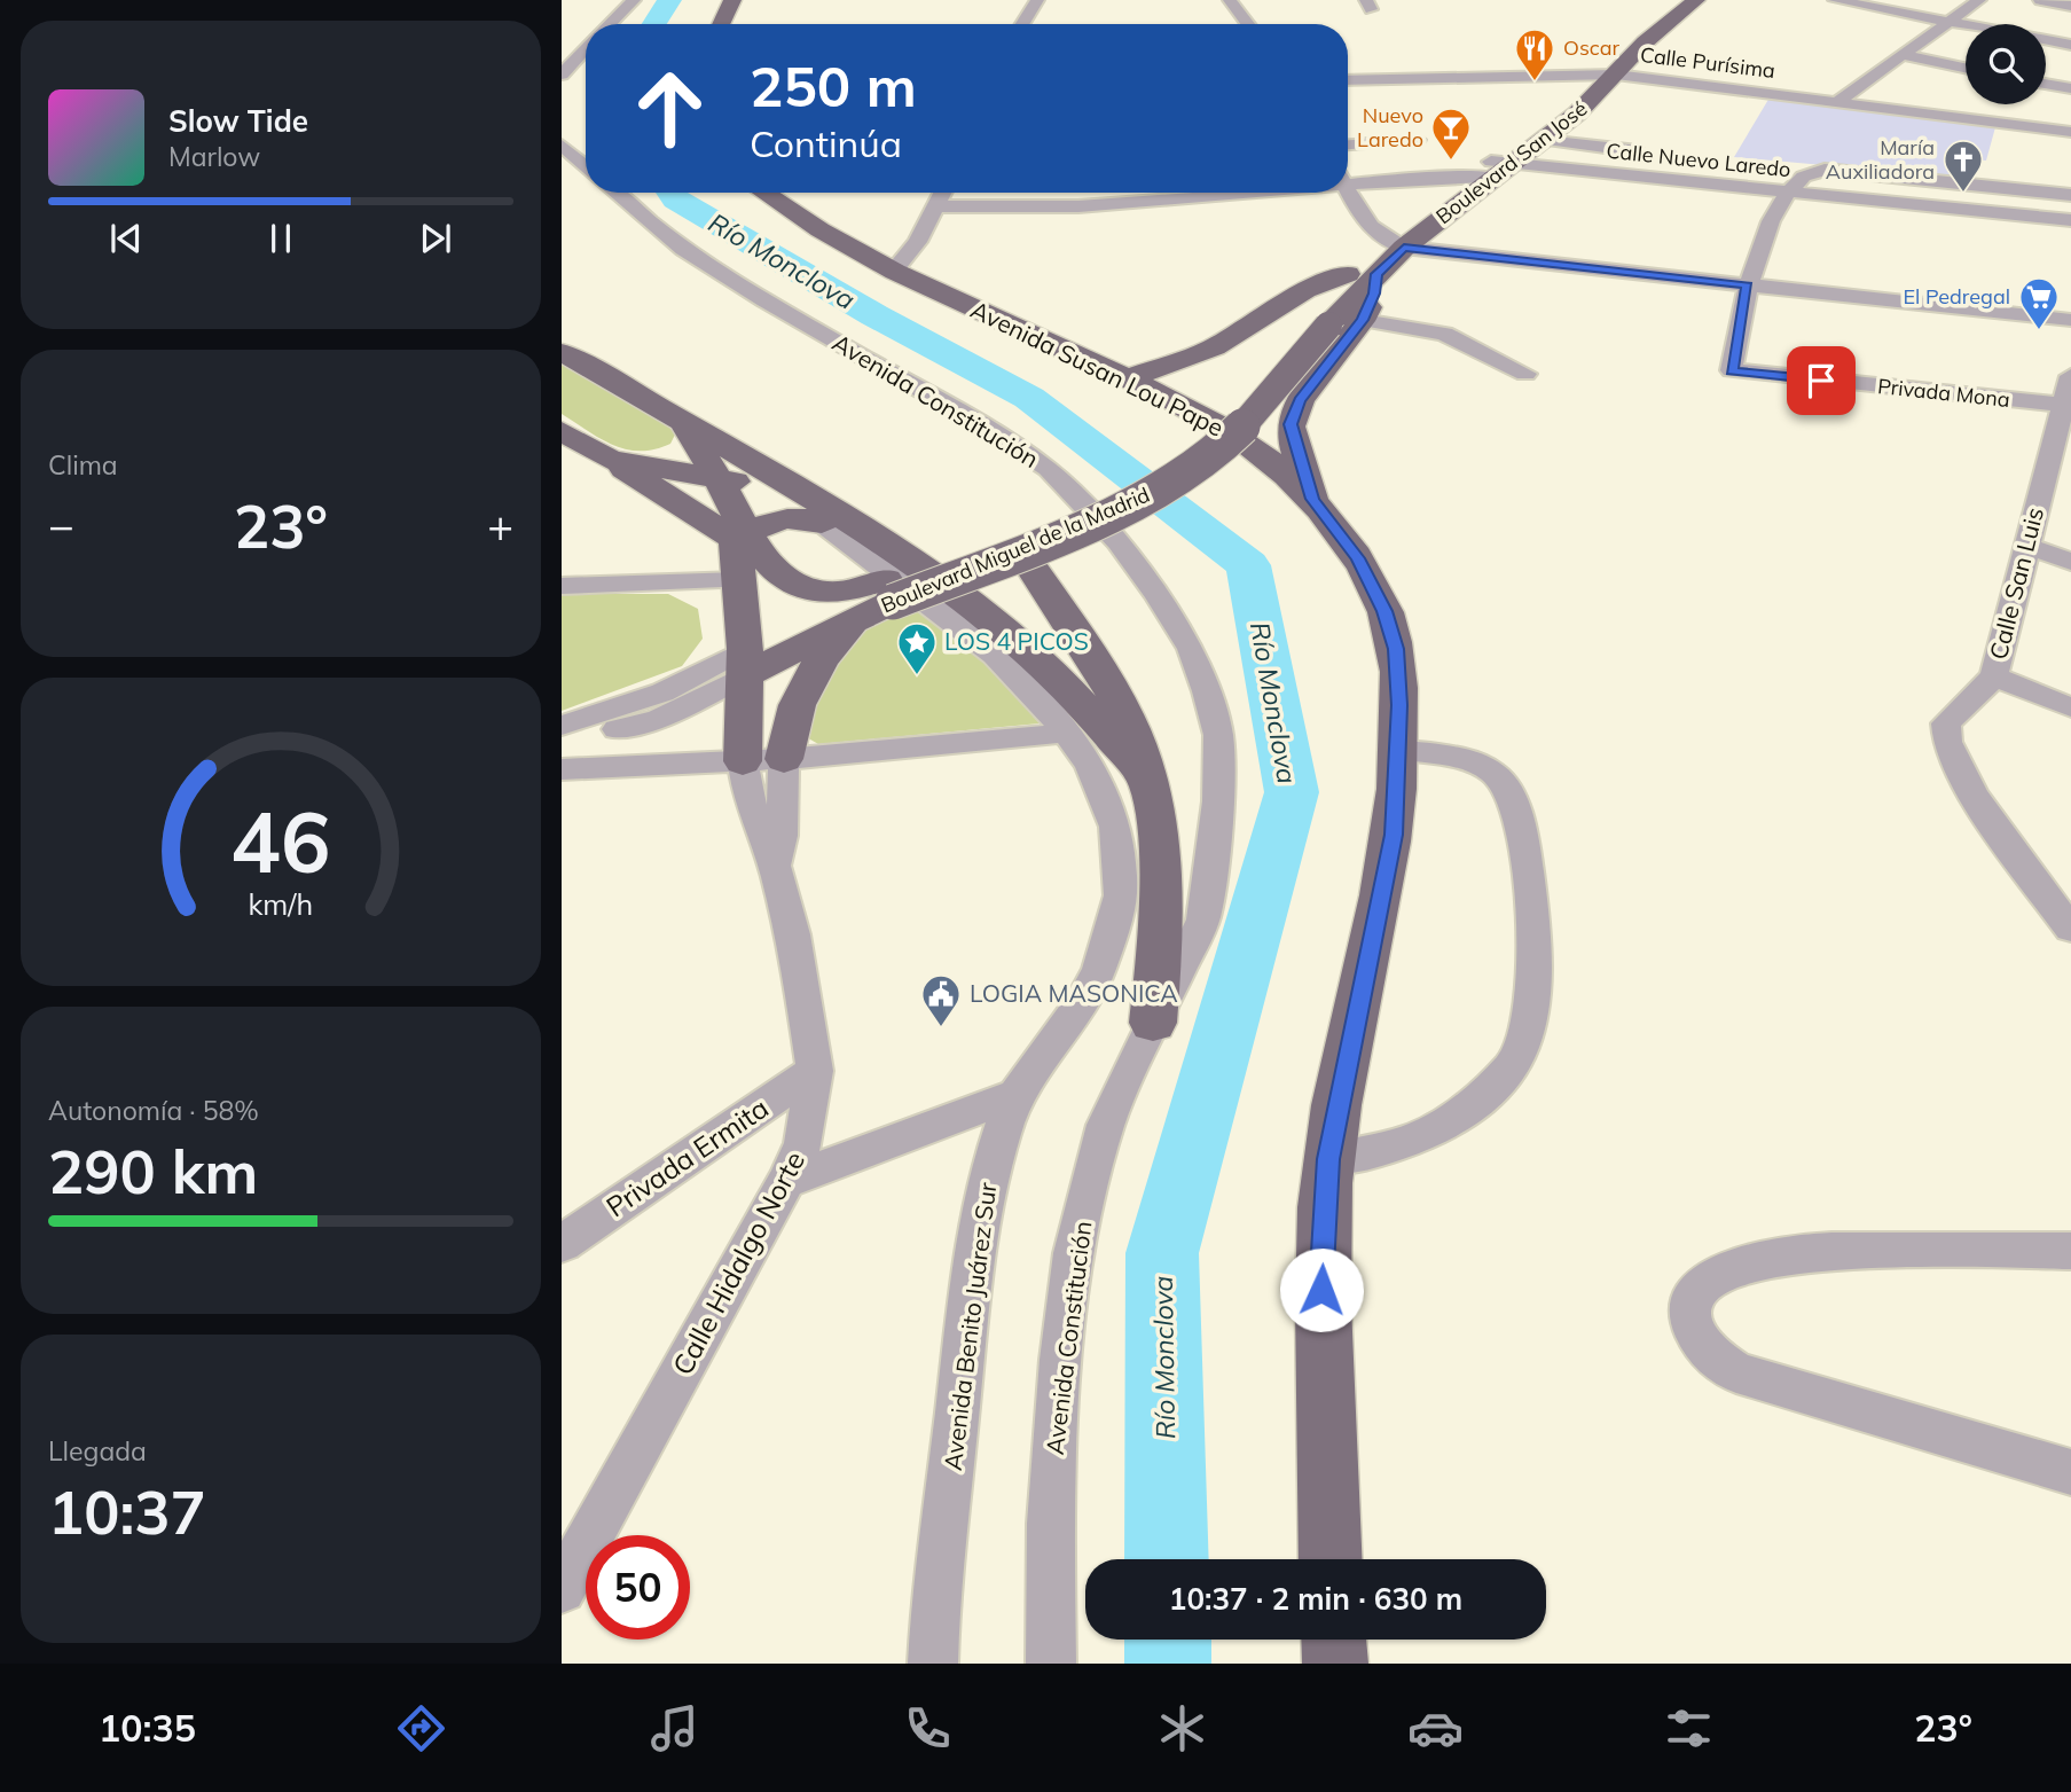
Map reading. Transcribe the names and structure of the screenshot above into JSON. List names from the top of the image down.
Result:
{
  "streets": {
    "main road": ["Boulevard San José", "Avenida Susan Lou Pape", "Boulevard Miguel de la Madrid"],
    "street": [
      "Calle Purísima",
      "Calle Nuevo Laredo",
      "Privada Mona",
      "Avenida Constitución",
      "Calle San Luis",
      "Privada Ermita",
      "Calle Hidalgo Norte",
      "Avenida Benito Juárez Sur"
    ]
  },
  "crossings": [
    ["Calle Purísima", "Boulevard San José"],
    ["Calle Nuevo Laredo", "Boulevard San José"],
    ["Boulevard San José", "Boulevard Miguel de la Madrid"],
    ["Privada Mona", "Calle San Luis"],
    ["Privada Ermita", "Calle Hidalgo Norte"]
  ],
  "water": ["Río Monclova"],
  "places": {
    "restaurant": ["Oscar"],
    "bar": ["Nuevo Laredo"],
    "church": ["María Auxiliadora"],
    "supermarket": ["El Pedregal"],
    "place": ["LOS 4 PICOS"],
    "public building": ["LOGIA MASONICA"]
  },
  "page": {
    "turn": ["250 m", "Continúa"],
    "song": ["Slow Tide", "Marlow"],
    "tile": [
      "Clima",
      ["Autonomía · 58%", "290 km"],
      ["Llegada", "10:37"]
    ],
    "heat": ["−", "23°", "+"],
    "limit": "50",
    "trip": "10:37 · 2 min · 630 m",
    "tabs": ["10:35", "23°"],
    "gauge": ["46", "km/h"]
  }
}
